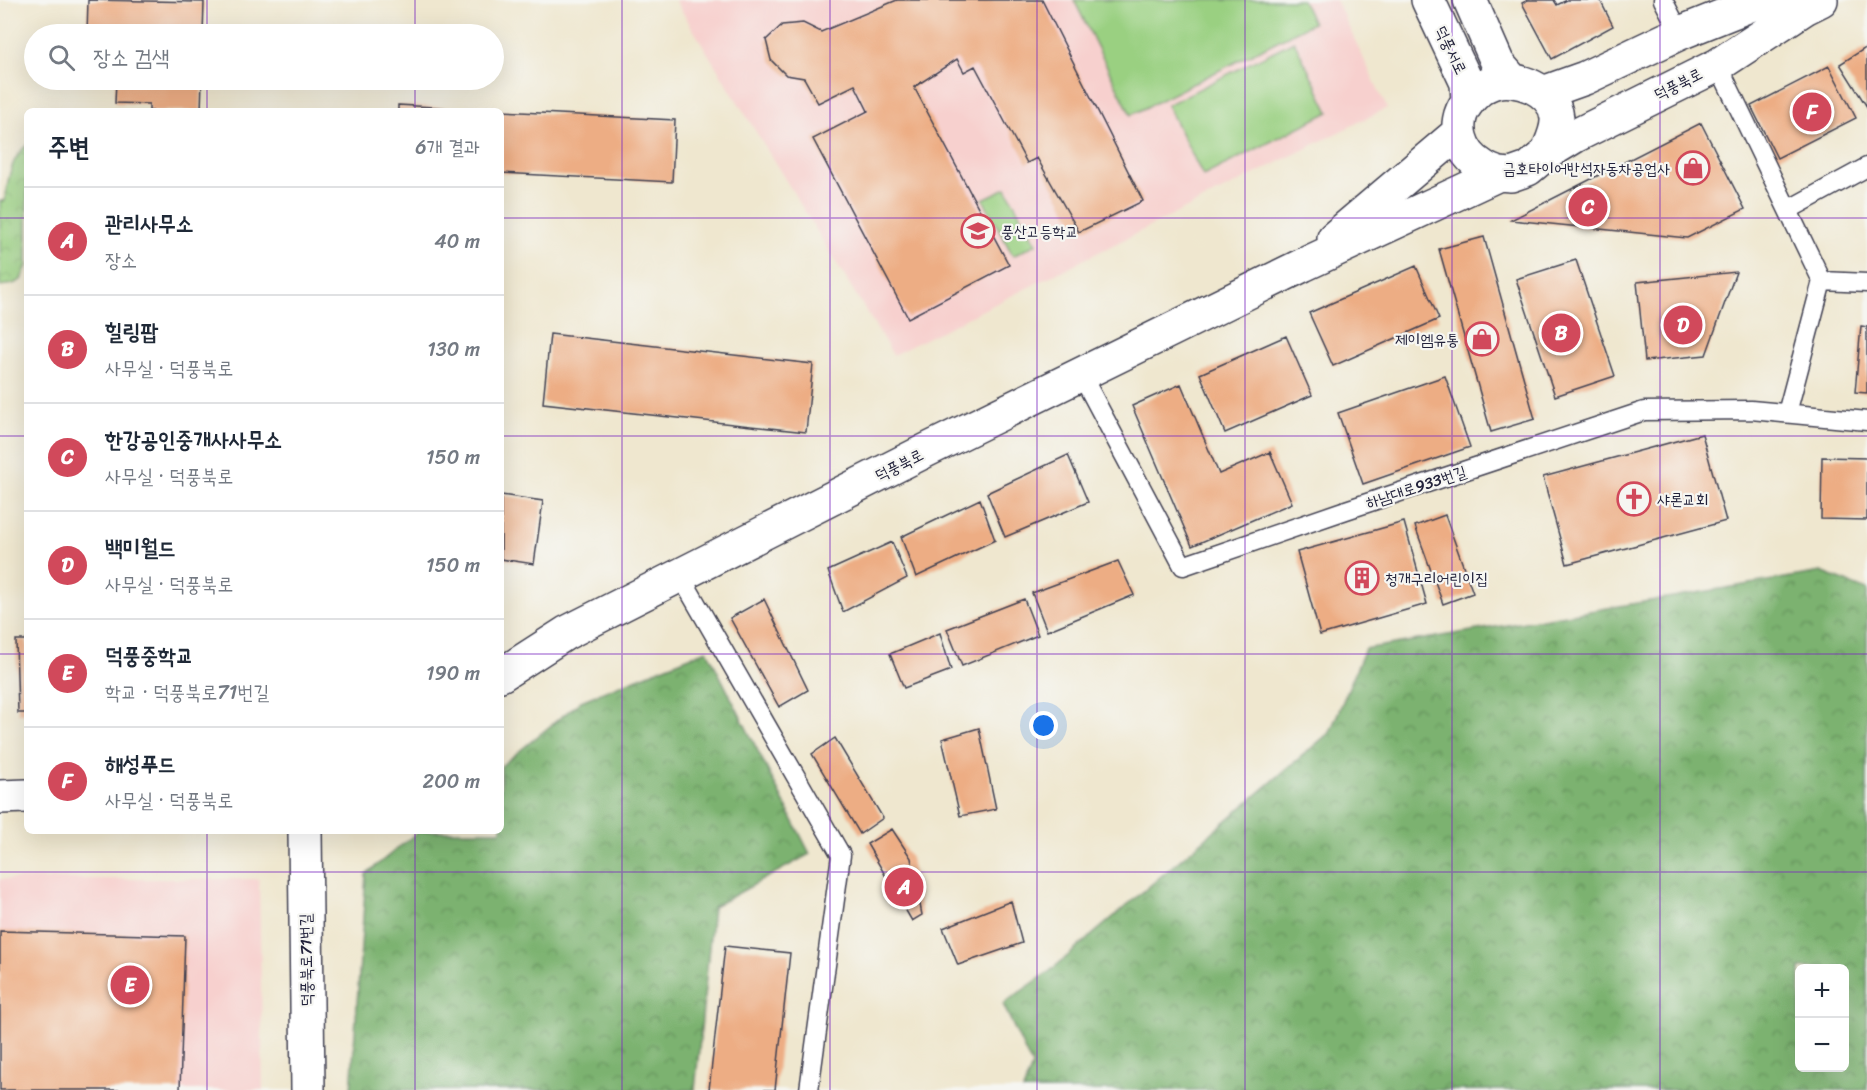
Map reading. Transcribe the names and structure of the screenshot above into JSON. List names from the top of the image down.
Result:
{
  "streets": {
    "street": ["덕풍서로", "덕풍북로", "덕풍북로71번길"],
    "lane": ["하남대로933번길"]
  },
  "crossings": [
    ["덕풍서로", "덕풍북로"],
    ["덕풍북로", "하남대로933번길"]
  ],
  "places": {
    "shop": ["금호타이어반석자동차공업사", "제이엠유통"],
    "school or university": ["풍산고등학교"],
    "church": ["샤론교회"],
    "building": ["청개구리어린이집"]
  },
  "page": {
    "search": "장소 검색",
    "pins": [
      "F",
      "C",
      "D",
      "B",
      "A",
      "E"
    ],
    "heading": ["주변", "6개 결과"],
    "list": [
      {
        "mark": "A",
        "name": "관리사무소",
        "note": "장소",
        "value": "40 m"
      },
      {
        "mark": "B",
        "name": "힐링팝",
        "note": "사무실 · 덕풍북로",
        "value": "130 m"
      },
      {
        "mark": "C",
        "name": "한강공인중개사사무소",
        "note": "사무실 · 덕풍북로",
        "value": "150 m"
      },
      {
        "mark": "D",
        "name": "백미월드",
        "note": "사무실 · 덕풍북로",
        "value": "150 m"
      },
      {
        "mark": "E",
        "name": "덕풍중학교",
        "note": "학교 · 덕풍북로71번길",
        "value": "190 m"
      },
      {
        "mark": "F",
        "name": "해성푸드",
        "note": "사무실 · 덕풍북로",
        "value": "200 m"
      }
    ],
    "map_buttons": ["+", "−"]
  }
}
